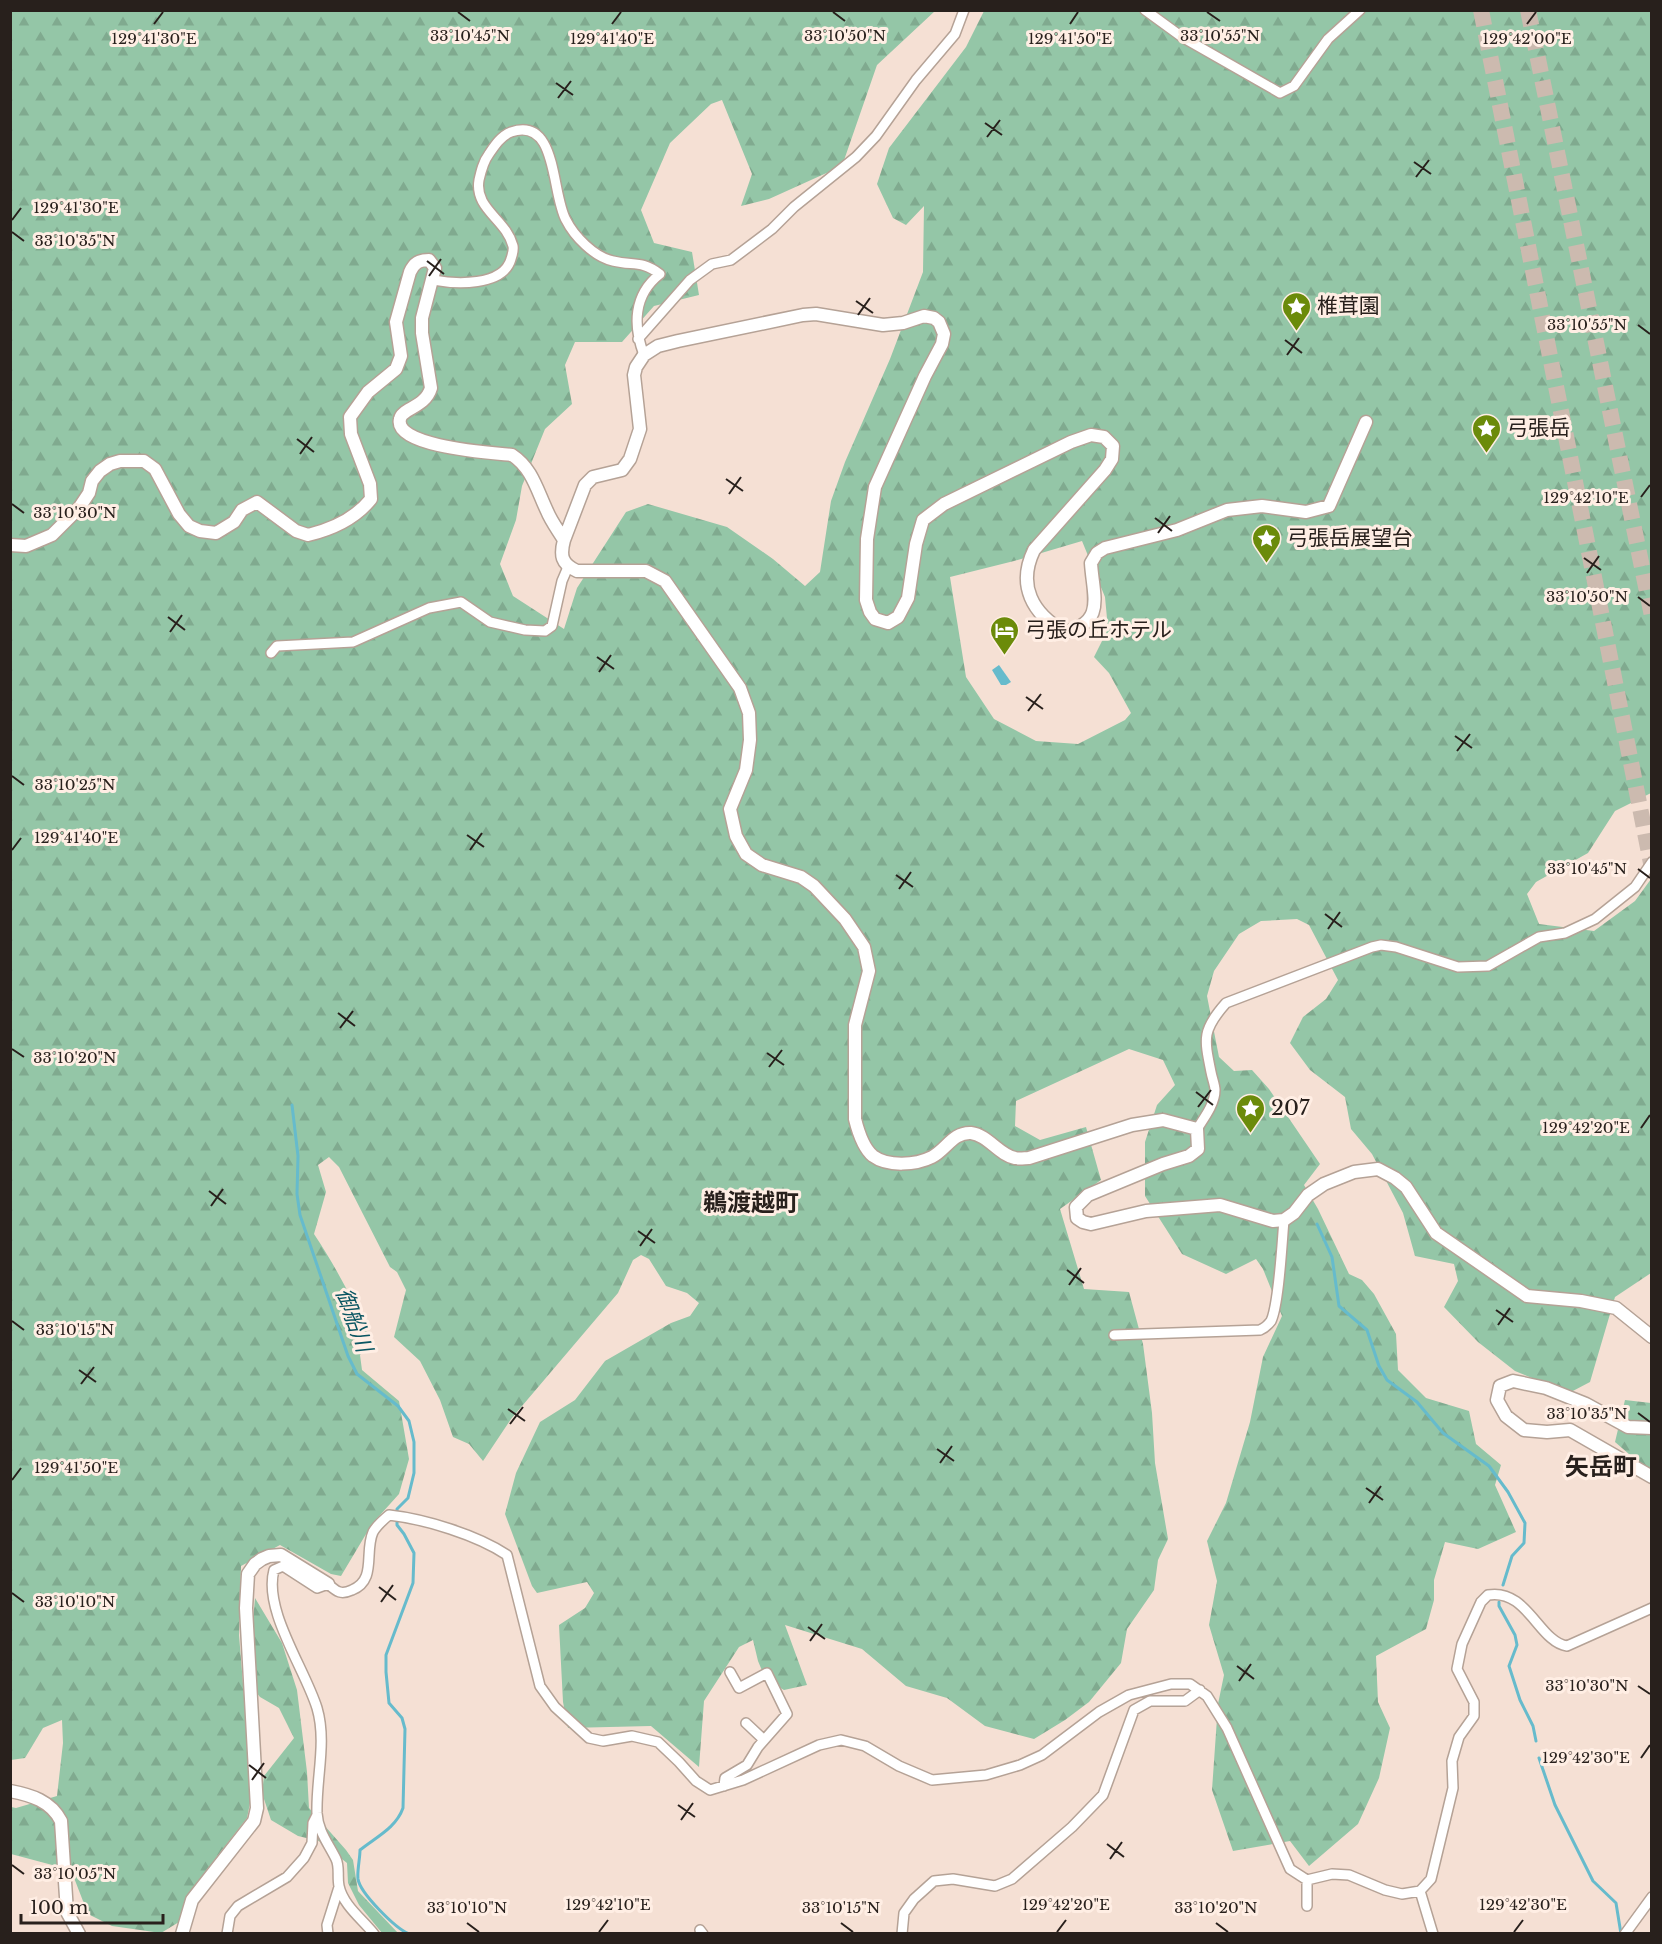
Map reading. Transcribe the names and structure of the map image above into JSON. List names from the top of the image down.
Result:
{
  "districts": ["鵜渡越町", "矢岳町"],
  "water": ["御船川"],
  "places": {
    "place": [
      "椎茸園",
      "弓張岳",
      "弓張岳展望台",
      "207"
    ],
    "hotel": ["弓張の丘ホテル"]
  },
  "scale_bar": "100 m",
  "coordinates": [
    "33°10'45\"N",
    "33°10'50\"N",
    "33°10'55\"N",
    "129°41'30\"E",
    "129°41'40\"E",
    "129°41'50\"E",
    "129°42'00\"E",
    "33°10'35\"N",
    "129°42'10\"E",
    "33°10'30\"N",
    "33°10'25\"N",
    "33°10'20\"N",
    "129°42'20\"E",
    "33°10'15\"N",
    "33°10'10\"N",
    "129°42'30\"E",
    "33°10'05\"N"
  ]
}
